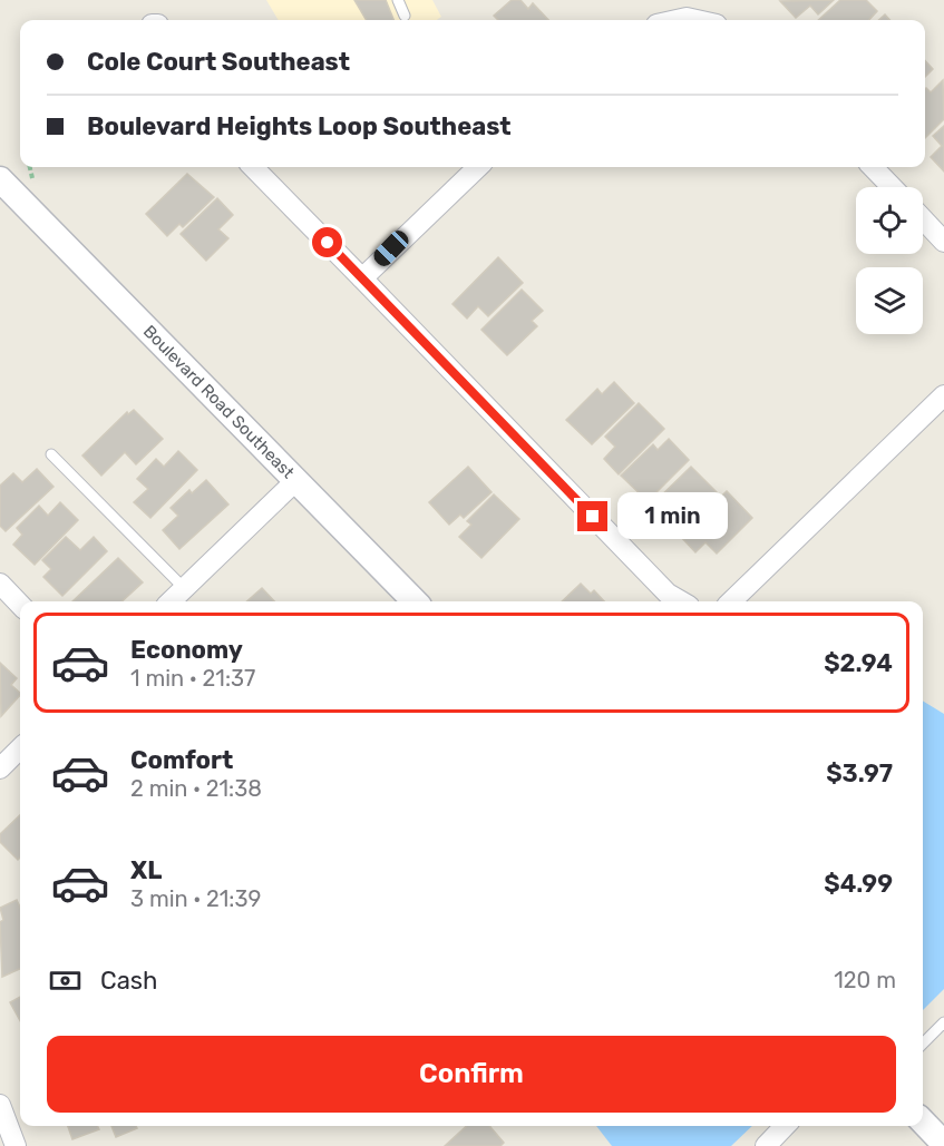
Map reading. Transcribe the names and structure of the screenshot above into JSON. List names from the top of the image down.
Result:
{
  "streets": {
    "street": ["Boulevard Road Southeast"]
  },
  "page": {
    "banner": ["Cole Court Southeast", "Boulevard Heights Loop Southeast"],
    "bubble": "1 min",
    "list": [
      {
        "name": "Economy",
        "note": "1 min · 21:37",
        "value": "$2.94"
      },
      {
        "name": "Comfort",
        "note": "2 min · 21:38",
        "value": "$3.97"
      },
      {
        "name": "XL",
        "note": "3 min · 21:39",
        "value": "$4.99"
      }
    ],
    "pay": ["Cash", "120 m"],
    "buttons": "Confirm"
  }
}
